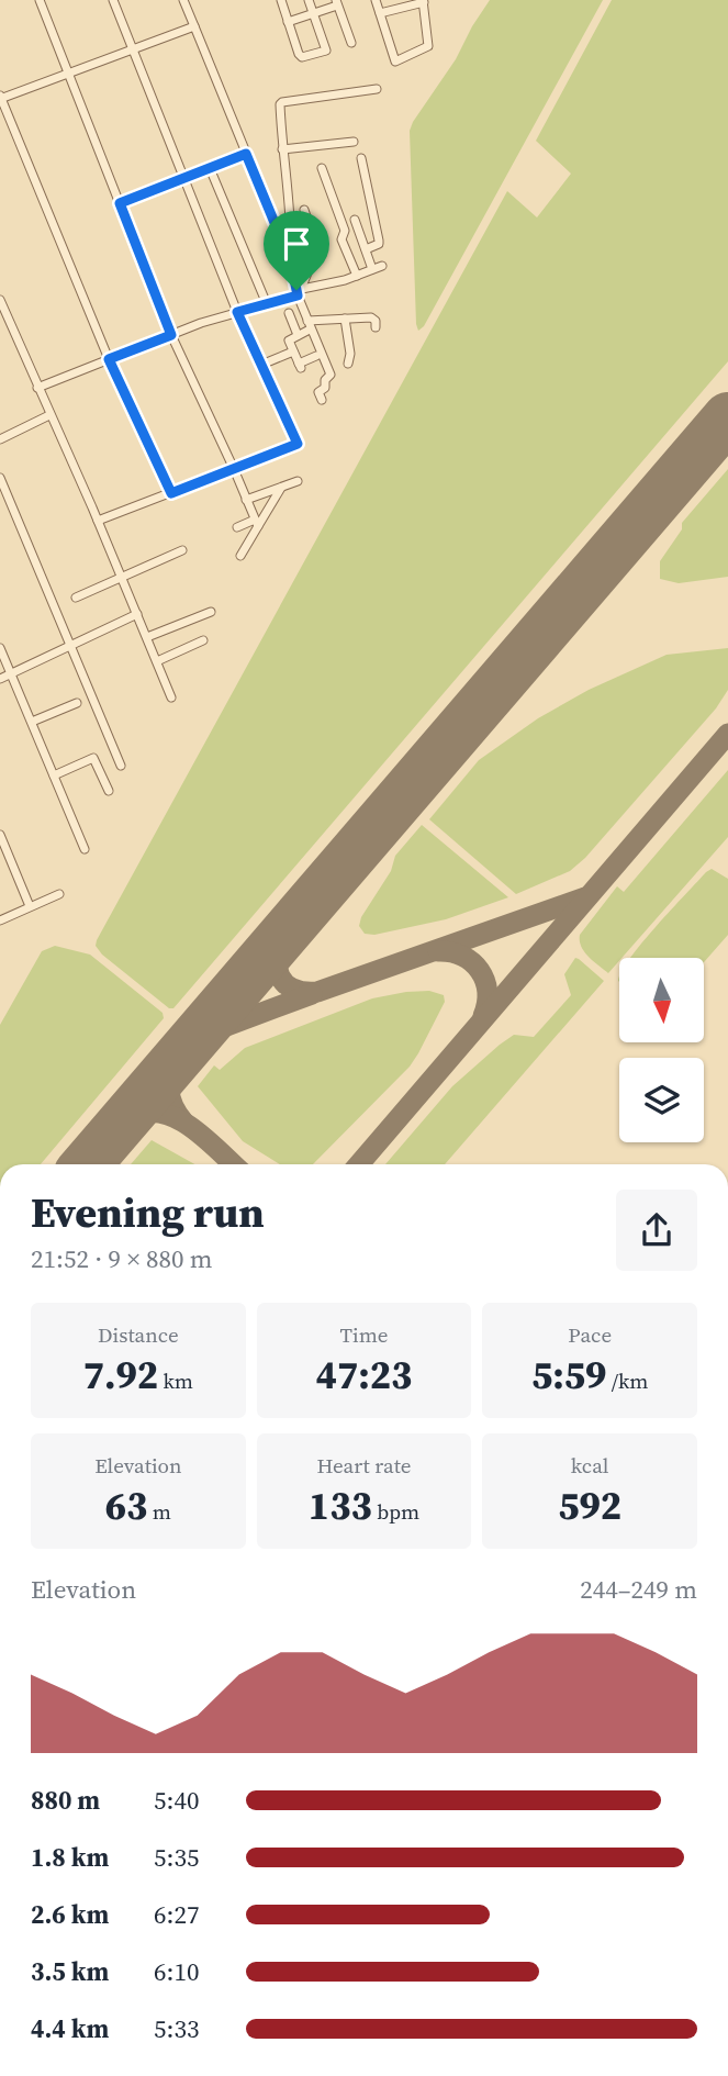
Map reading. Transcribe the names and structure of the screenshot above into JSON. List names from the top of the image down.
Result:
{
  "north": "bottom",
  "page": {
    "heading": ["Evening run", "21:52 · 9 × 880 m"],
    "stats": [
      ["Distance", "7.92 km"],
      ["Time", "47:23"],
      ["Pace", "5:59 /km"],
      ["Elevation", "63 m"],
      ["Heart rate", "133 bpm"],
      ["kcal", "592"]
    ],
    "chart": ["Elevation", "244–249 m"],
    "list": [
      {
        "name": "880 m",
        "note": "5:40"
      },
      {
        "name": "1.8 km",
        "note": "5:35"
      },
      {
        "name": "2.6 km",
        "note": "6:27"
      },
      {
        "name": "3.5 km",
        "note": "6:10"
      },
      {
        "name": "4.4 km",
        "note": "5:33"
      }
    ]
  }
}
